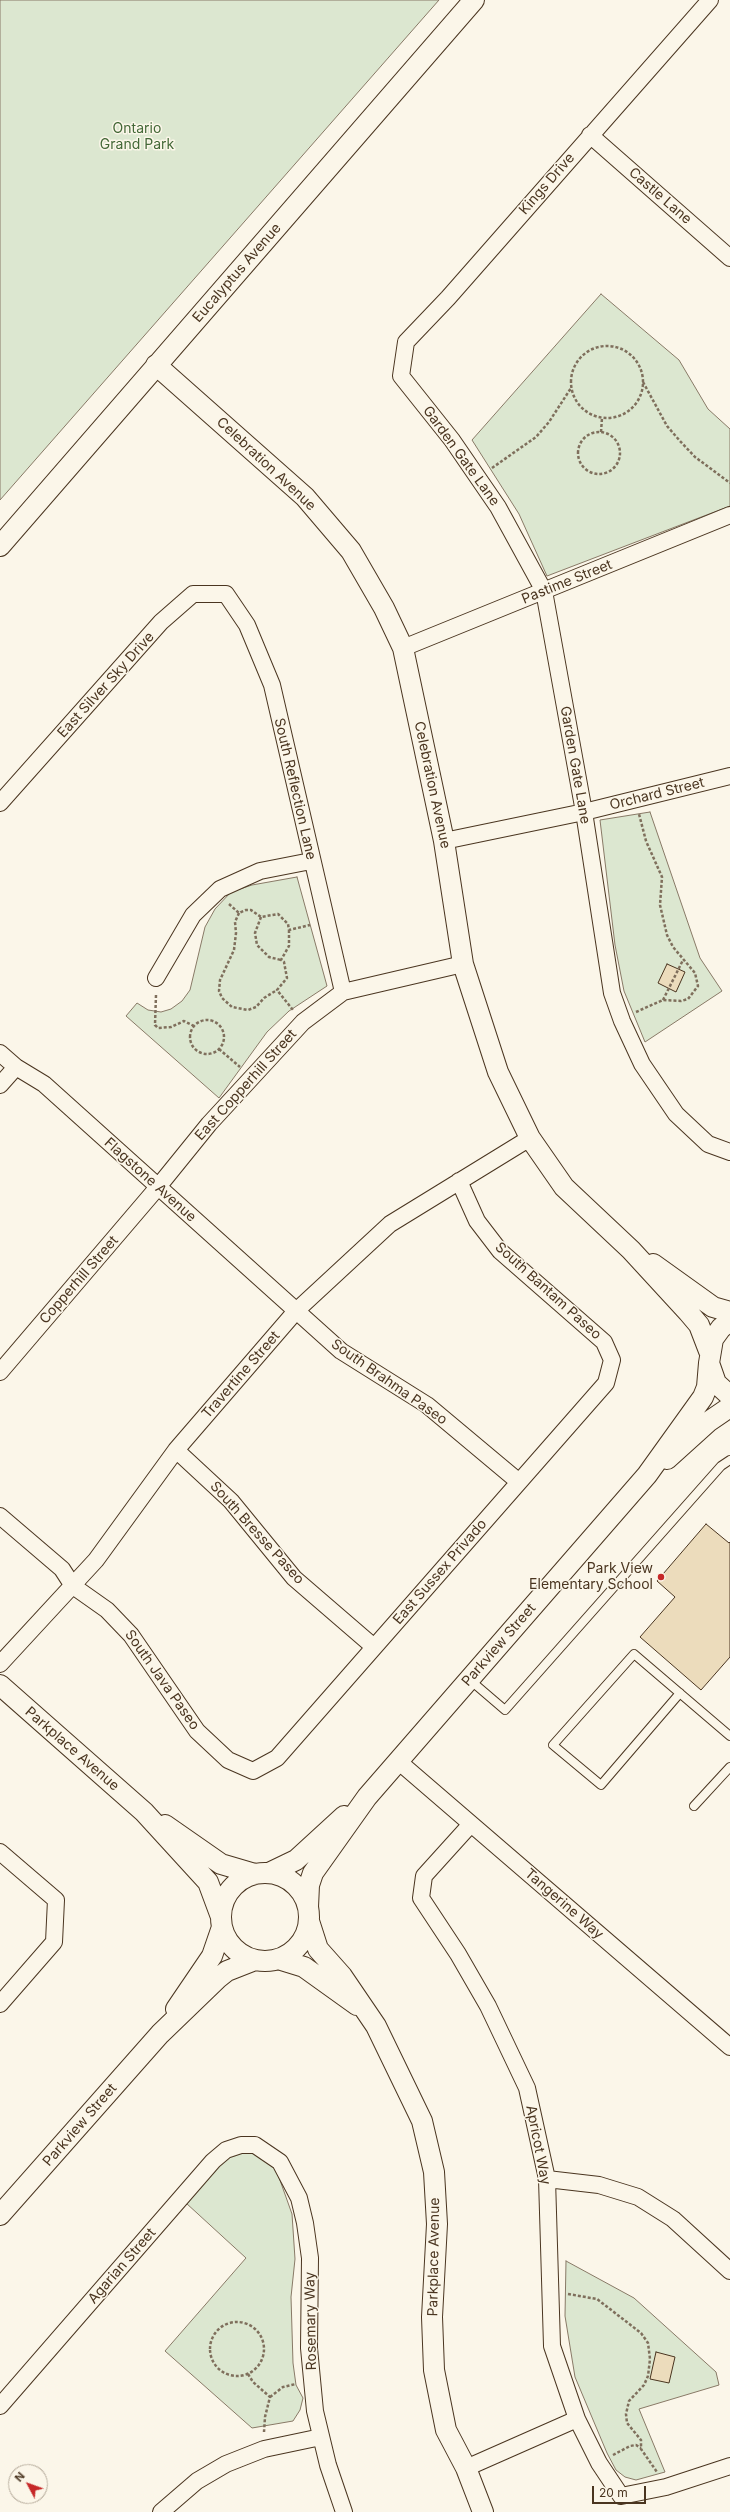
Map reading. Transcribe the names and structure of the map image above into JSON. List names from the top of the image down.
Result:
{
  "streets": {
    "street": [
      "Kings Drive",
      "Castle Lane",
      "Eucalyptus Avenue",
      "Garden Gate Lane",
      "Celebration Avenue",
      "Pastime Street",
      "East Silver Sky Drive",
      "South Reflection Lane",
      "Orchard Street",
      "East Copperhill Street",
      "Flagstone Avenue",
      "Copperhill Street",
      "South Bantam Paseo",
      "Travertine Street",
      "South Brahma Paseo",
      "South Bresse Paseo",
      "East Sussex Privado",
      "Parkview Street",
      "South Java Paseo",
      "Parkplace Avenue",
      "Tangerine Way",
      "Apricot Way",
      "Agarian Street",
      "Rosemary Way"
    ]
  },
  "crossings": [
    ["Kings Drive", "Castle Lane"],
    ["Kings Drive", "Garden Gate Lane"],
    ["Eucalyptus Avenue", "Celebration Avenue"],
    ["Garden Gate Lane", "Pastime Street"],
    ["Garden Gate Lane", "Orchard Street"],
    ["Celebration Avenue", "Pastime Street"],
    ["Celebration Avenue", "Orchard Street"],
    ["Celebration Avenue", "Travertine Street"],
    ["Celebration Avenue", "Parkview Street"],
    ["East Silver Sky Drive", "South Reflection Lane"],
    ["South Reflection Lane", "East Copperhill Street"],
    ["East Copperhill Street", "Flagstone Avenue"],
    ["East Copperhill Street", "Copperhill Street"],
    ["Flagstone Avenue", "Copperhill Street"],
    ["Flagstone Avenue", "Travertine Street"],
    ["Flagstone Avenue", "South Brahma Paseo"],
    ["South Bantam Paseo", "Travertine Street"],
    ["South Bantam Paseo", "East Sussex Privado"],
    ["Travertine Street", "South Brahma Paseo"],
    ["Travertine Street", "South Bresse Paseo"],
    ["Travertine Street", "South Java Paseo"],
    ["South Brahma Paseo", "East Sussex Privado"],
    ["South Bresse Paseo", "East Sussex Privado"],
    ["East Sussex Privado", "South Java Paseo"],
    ["Parkview Street", "Tangerine Way"],
    ["Tangerine Way", "Apricot Way"],
    ["Agarian Street", "Rosemary Way"]
  ],
  "parks": ["Ontario Grand Park"],
  "places": ["Park View Elementary School"],
  "scale_bar": "20 m",
  "north": "top left"
}
